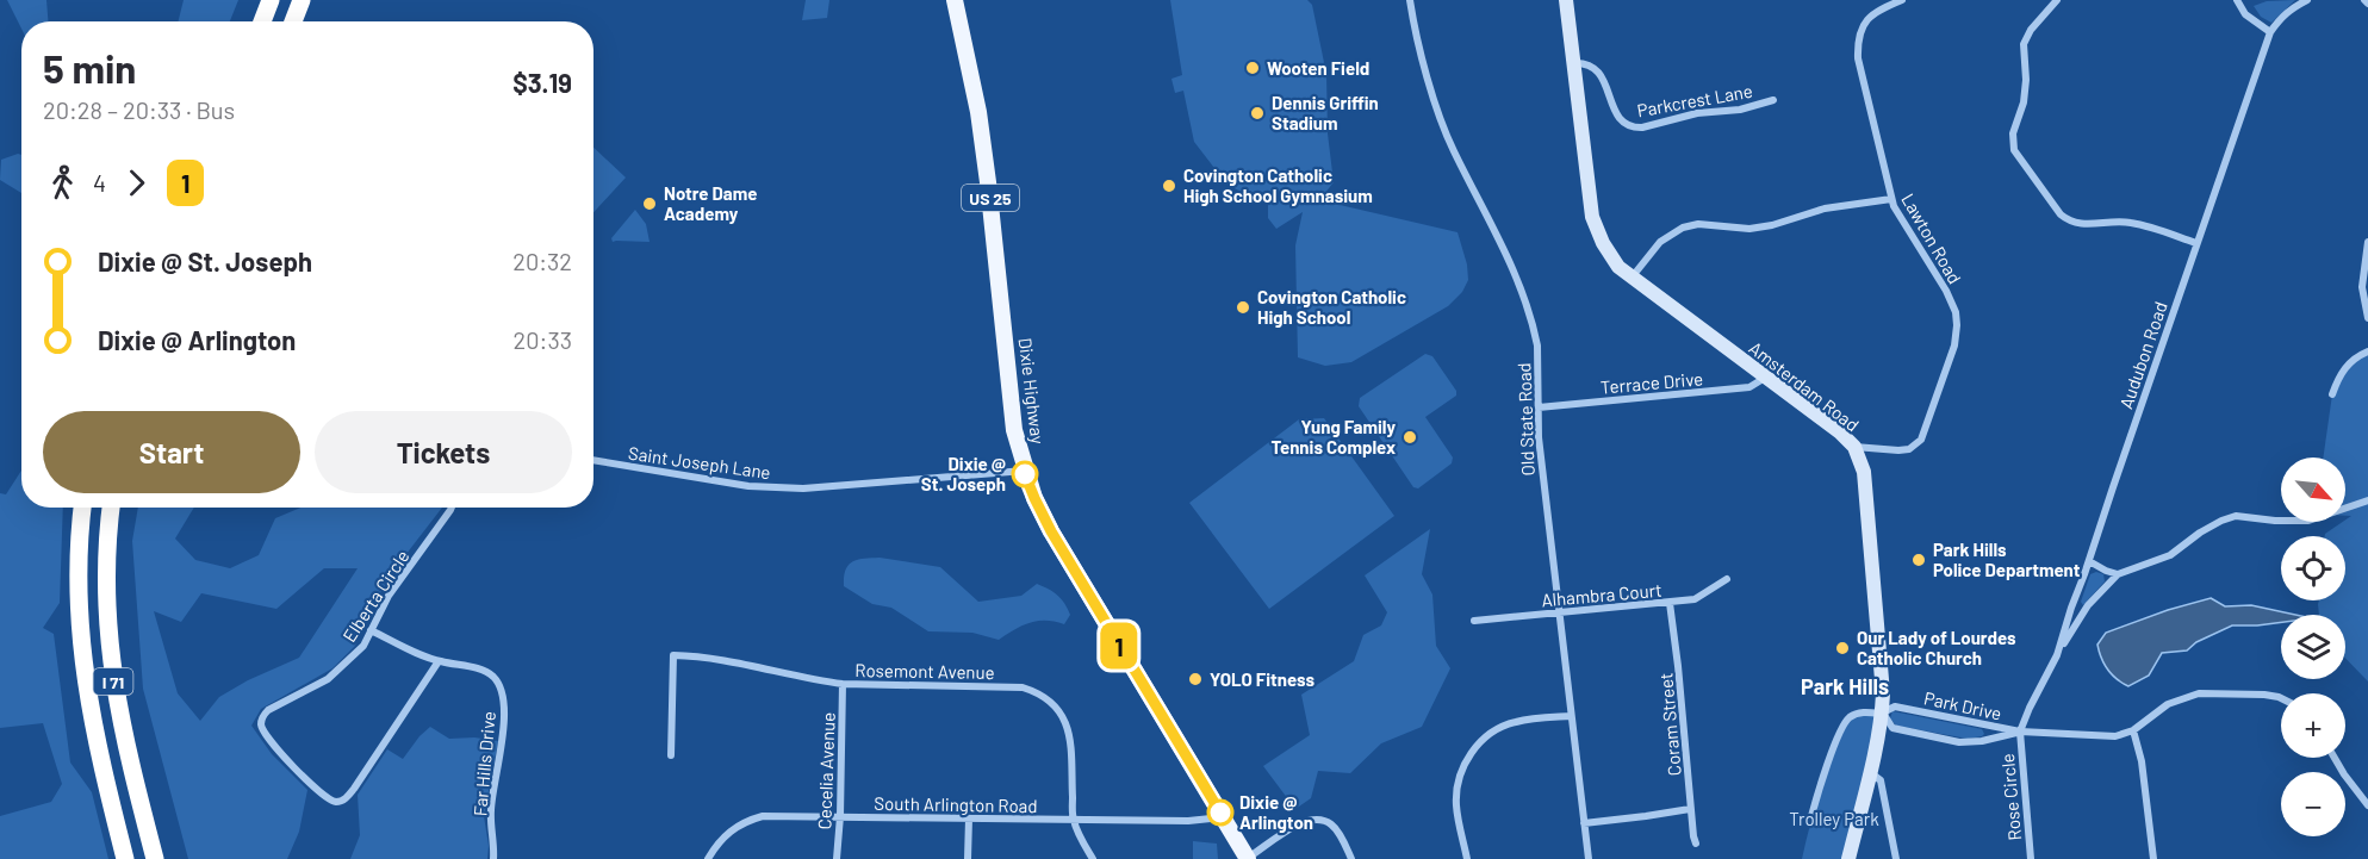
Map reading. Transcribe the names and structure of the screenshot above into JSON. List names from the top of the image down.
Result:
{
  "streets": {
    "highway": ["I 71"],
    "main road": ["US 25", "Dixie Highway"],
    "street": [
      "Parkcrest Lane",
      "Lawton Road",
      "Audubon Road",
      "Terrace Drive",
      "Amsterdam Road",
      "Old State Road",
      "Saint Joseph Lane",
      "Alhambra Court",
      "Elberta Circle",
      "Rosemont Avenue",
      "Park Drive",
      "Coram Street",
      "Far Hills Drive",
      "Cecelia Avenue",
      "Rose Circle",
      "South Arlington Road"
    ]
  },
  "crossings": [
    ["Parkcrest Lane", "Amsterdam Road"],
    ["Lawton Road", "Amsterdam Road"],
    ["Audubon Road", "Park Drive"],
    ["Audubon Road", "Rose Circle"],
    ["Terrace Drive", "Amsterdam Road"],
    ["Terrace Drive", "Old State Road"],
    ["Amsterdam Road", "Park Drive"],
    ["Dixie Highway", "Saint Joseph Lane"],
    ["Dixie Highway", "South Arlington Road"],
    ["Old State Road", "Alhambra Court"],
    ["Alhambra Court", "Coram Street"],
    ["Elberta Circle", "Far Hills Drive"],
    ["Rosemont Avenue", "Cecelia Avenue"],
    ["Rosemont Avenue", "South Arlington Road"],
    ["Park Drive", "Rose Circle"],
    ["Cecelia Avenue", "South Arlington Road"]
  ],
  "districts": ["Park Hills"],
  "parks": ["Trolley Park"],
  "places": [
    "Wooten Field",
    "Dennis Griffin Stadium",
    "Covington Catholic High School Gymnasium",
    "Notre Dame Academy",
    "Covington Catholic High School",
    "Yung Family Tennis Complex",
    "Dixie @ St. Joseph",
    "Park Hills Police Department",
    "Our Lady of Lourdes Catholic Church",
    "YOLO Fitness",
    "Dixie @ Arlington"
  ],
  "lines": ["bus line 1"],
  "north": "bottom right",
  "page": {
    "on_map": "1",
    "heading": ["5 min", "20:28 – 20:33 · Bus", "$3.19"],
    "legs": ["4", "1"],
    "list": [
      {
        "name": "Dixie @ St. Joseph",
        "value": "20:32"
      },
      {
        "name": "Dixie @ Arlington",
        "value": "20:33"
      }
    ],
    "buttons": ["Start", "Tickets"],
    "map_buttons": ["+", "−"]
  }
}
